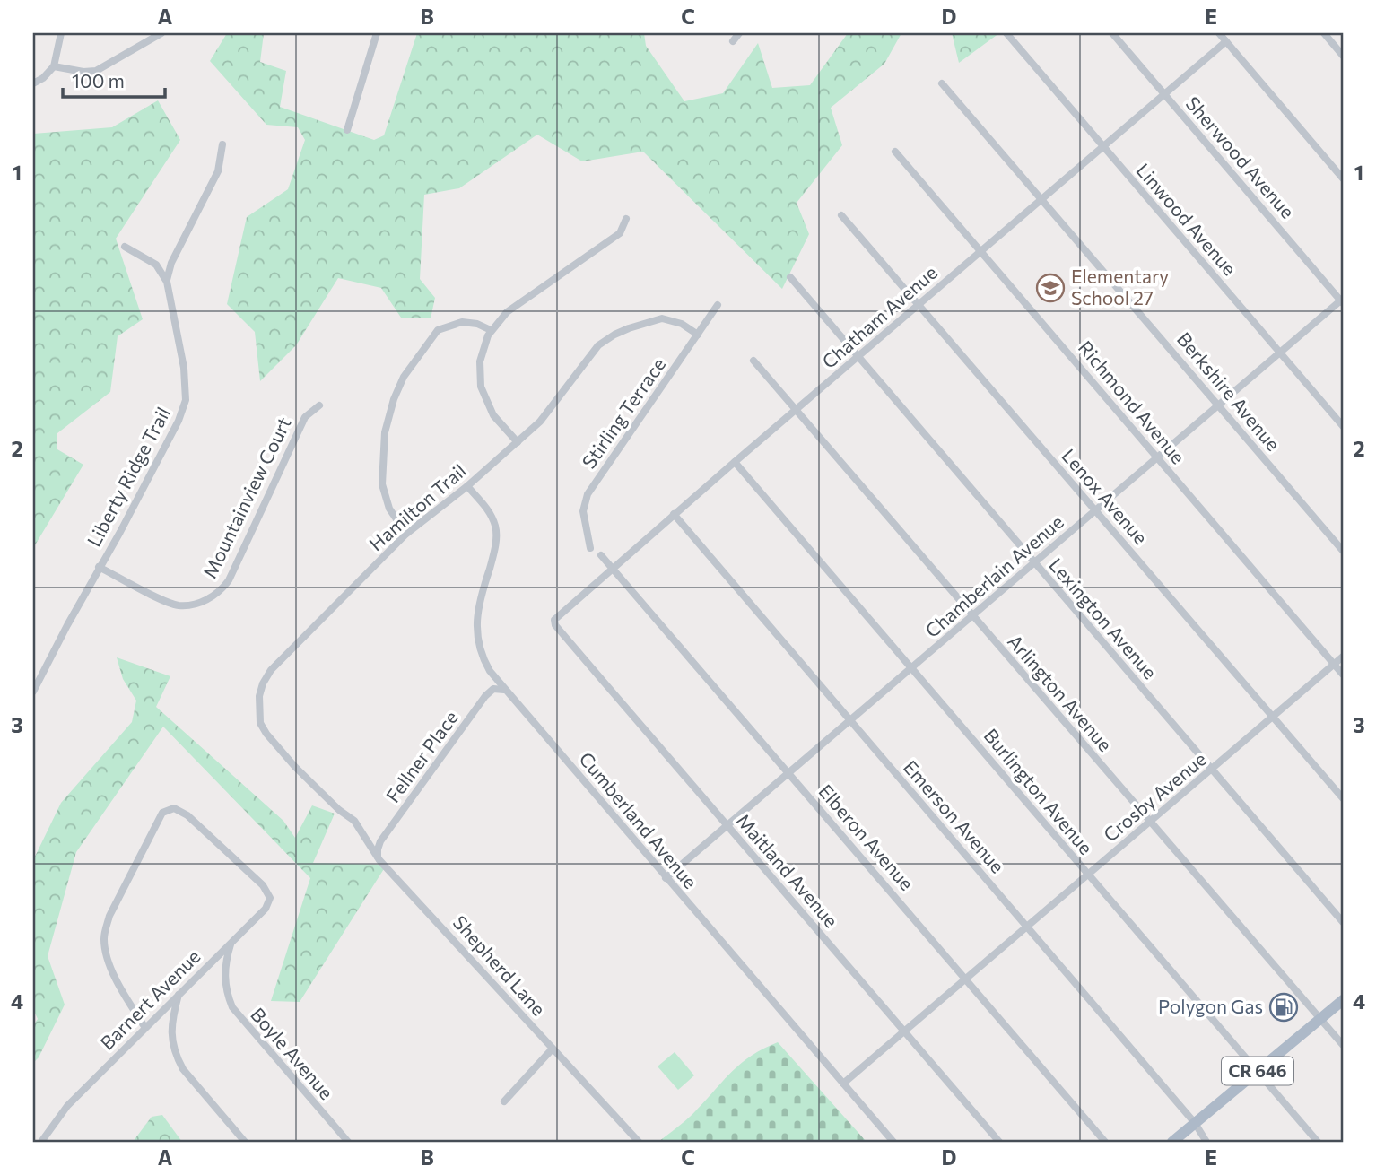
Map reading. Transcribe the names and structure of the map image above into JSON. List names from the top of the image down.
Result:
{
  "streets": {
    "main road": ["CR 646"],
    "street": [
      "Sherwood Avenue",
      "Linwood Avenue",
      "Chatham Avenue",
      "Berkshire Avenue",
      "Richmond Avenue",
      "Stirling Terrace",
      "Liberty Ridge Trail",
      "Lenox Avenue",
      "Mountainview Court",
      "Hamilton Trail",
      "Chamberlain Avenue",
      "Lexington Avenue",
      "Arlington Avenue",
      "Fellner Place",
      "Burlington Avenue",
      "Crosby Avenue",
      "Emerson Avenue",
      "Cumberland Avenue",
      "Elberon Avenue",
      "Maitland Avenue",
      "Shepherd Lane",
      "Barnert Avenue",
      "Boyle Avenue"
    ]
  },
  "crossings": [
    ["Sherwood Avenue", "Chatham Avenue"],
    ["Sherwood Avenue", "Chamberlain Avenue"],
    ["Linwood Avenue", "Chatham Avenue"],
    ["Linwood Avenue", "Chamberlain Avenue"],
    ["Chatham Avenue", "Berkshire Avenue"],
    ["Chatham Avenue", "Richmond Avenue"],
    ["Chatham Avenue", "Lenox Avenue"],
    ["Chatham Avenue", "Lexington Avenue"],
    ["Chatham Avenue", "Arlington Avenue"],
    ["Chatham Avenue", "Burlington Avenue"],
    ["Chatham Avenue", "Emerson Avenue"],
    ["Chatham Avenue", "Elberon Avenue"],
    ["Chatham Avenue", "Maitland Avenue"],
    ["Berkshire Avenue", "Chamberlain Avenue"],
    ["Richmond Avenue", "Chamberlain Avenue"],
    ["Richmond Avenue", "Crosby Avenue"],
    ["Stirling Terrace", "Hamilton Trail"],
    ["Liberty Ridge Trail", "Mountainview Court"],
    ["Lenox Avenue", "Chamberlain Avenue"],
    ["Lenox Avenue", "Crosby Avenue"],
    ["Hamilton Trail", "Cumberland Avenue"],
    ["Hamilton Trail", "Shepherd Lane"],
    ["Chamberlain Avenue", "Lexington Avenue"],
    ["Chamberlain Avenue", "Arlington Avenue"],
    ["Chamberlain Avenue", "Burlington Avenue"],
    ["Chamberlain Avenue", "Emerson Avenue"],
    ["Chamberlain Avenue", "Cumberland Avenue"],
    ["Chamberlain Avenue", "Elberon Avenue"],
    ["Chamberlain Avenue", "Maitland Avenue"],
    ["Lexington Avenue", "Crosby Avenue"],
    ["Arlington Avenue", "Crosby Avenue"],
    ["Arlington Avenue", "CR 646"],
    ["Fellner Place", "Cumberland Avenue"],
    ["Fellner Place", "Shepherd Lane"],
    ["Burlington Avenue", "Crosby Avenue"],
    ["Burlington Avenue", "CR 646"],
    ["Crosby Avenue", "Emerson Avenue"],
    ["Crosby Avenue", "Cumberland Avenue"],
    ["Crosby Avenue", "Elberon Avenue"],
    ["Crosby Avenue", "Maitland Avenue"],
    ["Emerson Avenue", "CR 646"],
    ["Barnert Avenue", "Boyle Avenue"]
  ],
  "places": {
    "school or university": ["Elementary School 27"],
    "fuel station": ["Polygon Gas"]
  },
  "scale_bar": "100 m",
  "grid": {
    "columns": [
      "A",
      "B",
      "C",
      "D",
      "E"
    ],
    "rows": [
      "1",
      "2",
      "3",
      "4"
    ]
  }
}
